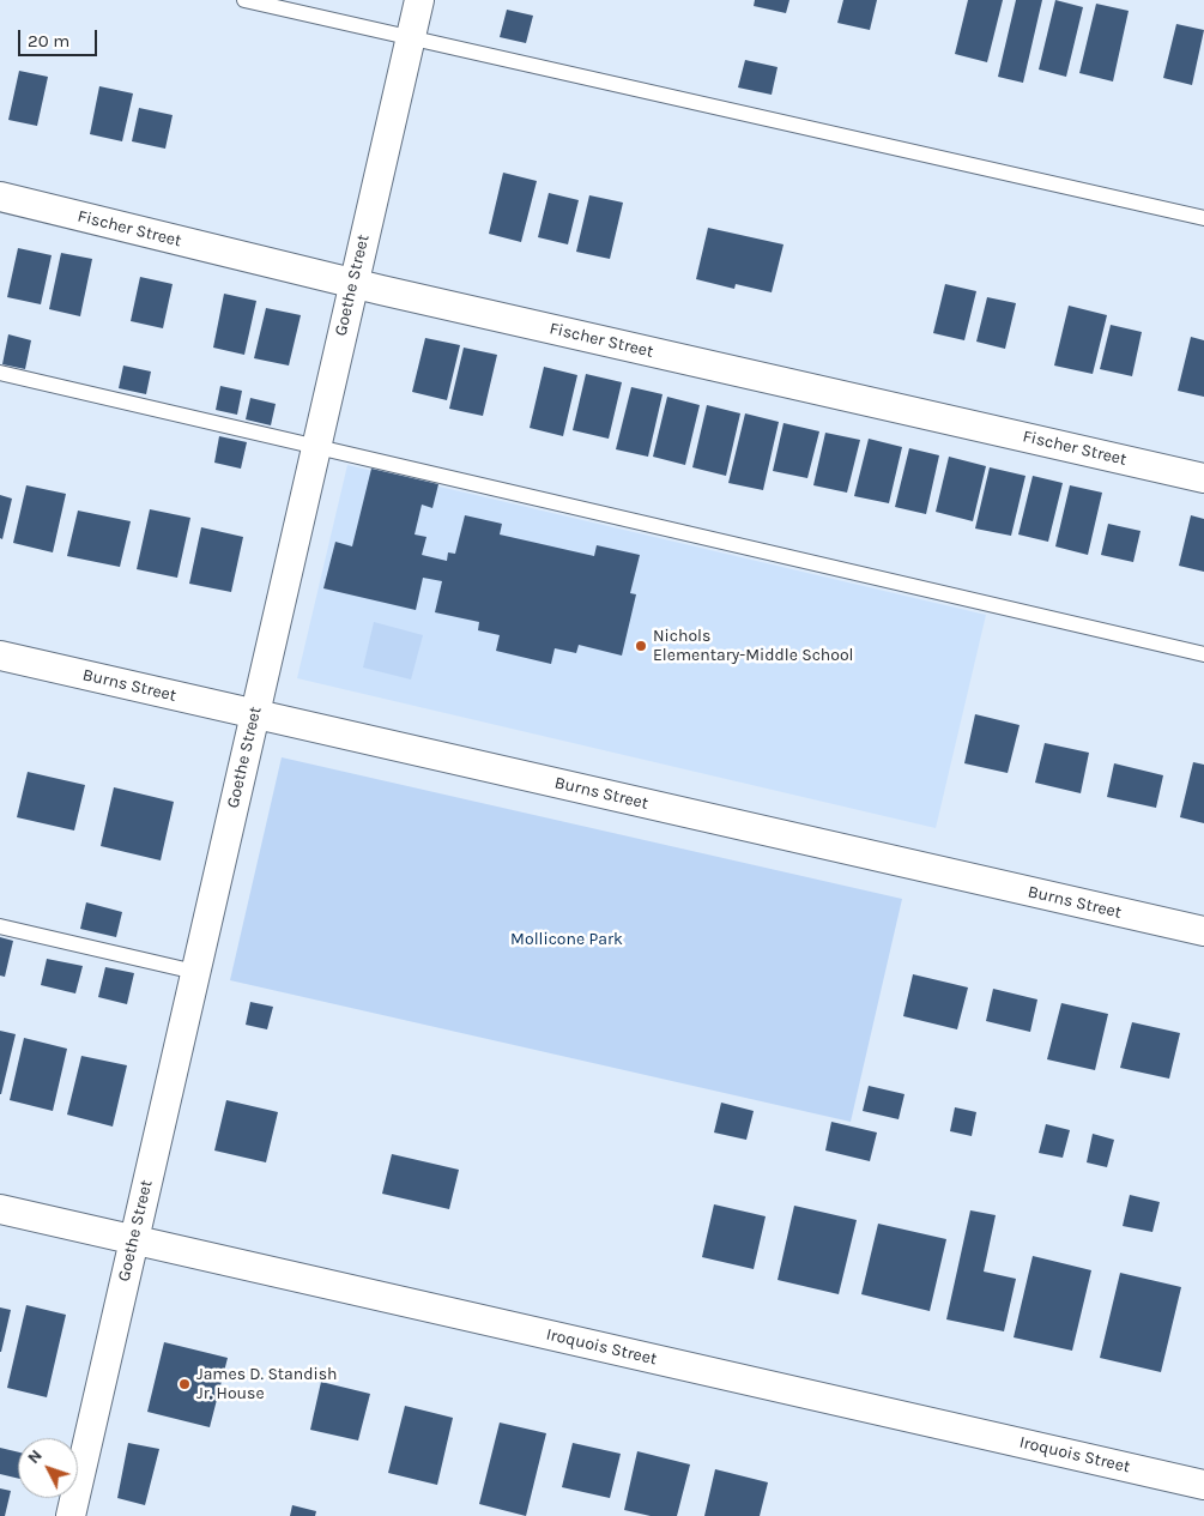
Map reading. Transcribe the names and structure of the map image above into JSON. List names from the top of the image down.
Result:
{
  "streets": {
    "street": [
      "Fischer Street",
      "Goethe Street",
      "Burns Street",
      "Iroquois Street"
    ]
  },
  "crossings": [
    ["Fischer Street", "Goethe Street"],
    ["Goethe Street", "Burns Street"],
    ["Goethe Street", "Iroquois Street"]
  ],
  "parks": ["Mollicone Park"],
  "places": ["Nichols Elementary-Middle School", "James D. Standish Jr. House"],
  "scale_bar": "20 m",
  "north": "top left"
}
